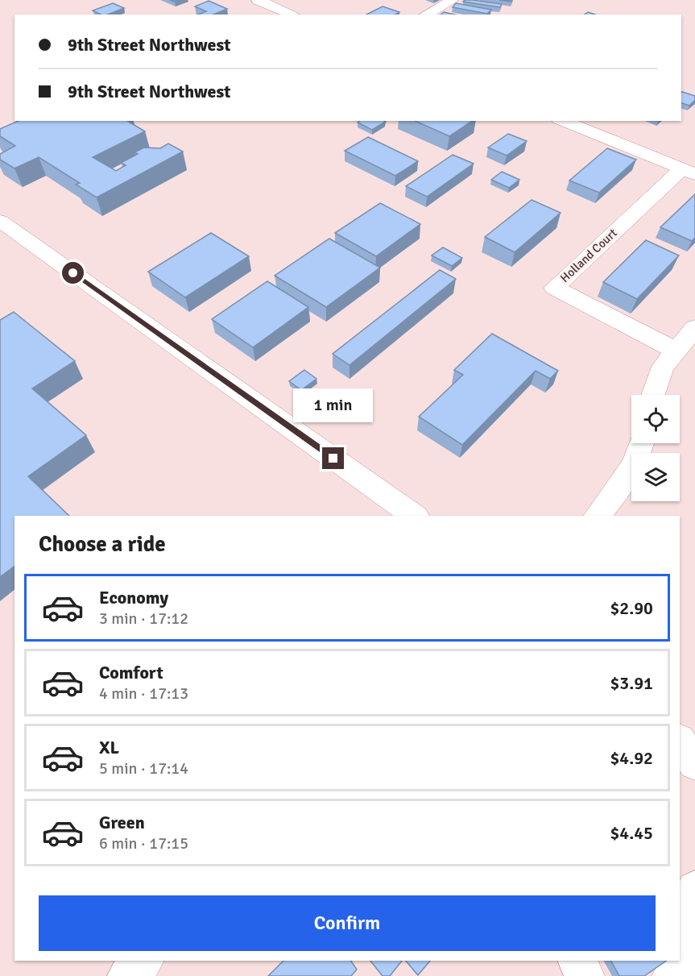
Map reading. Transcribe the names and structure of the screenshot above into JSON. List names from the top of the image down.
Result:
{
  "streets": {
    "street": ["Holland Court"]
  },
  "page": {
    "banner": ["9th Street Northwest", "9th Street Northwest"],
    "bubble": "1 min",
    "heading": "Choose a ride",
    "list": [
      {
        "name": "Economy",
        "note": "3 min · 17:12",
        "value": "$2.90"
      },
      {
        "name": "Comfort",
        "note": "4 min · 17:13",
        "value": "$3.91"
      },
      {
        "name": "XL",
        "note": "5 min · 17:14",
        "value": "$4.92"
      },
      {
        "name": "Green",
        "note": "6 min · 17:15",
        "value": "$4.45"
      }
    ],
    "buttons": "Confirm"
  }
}
